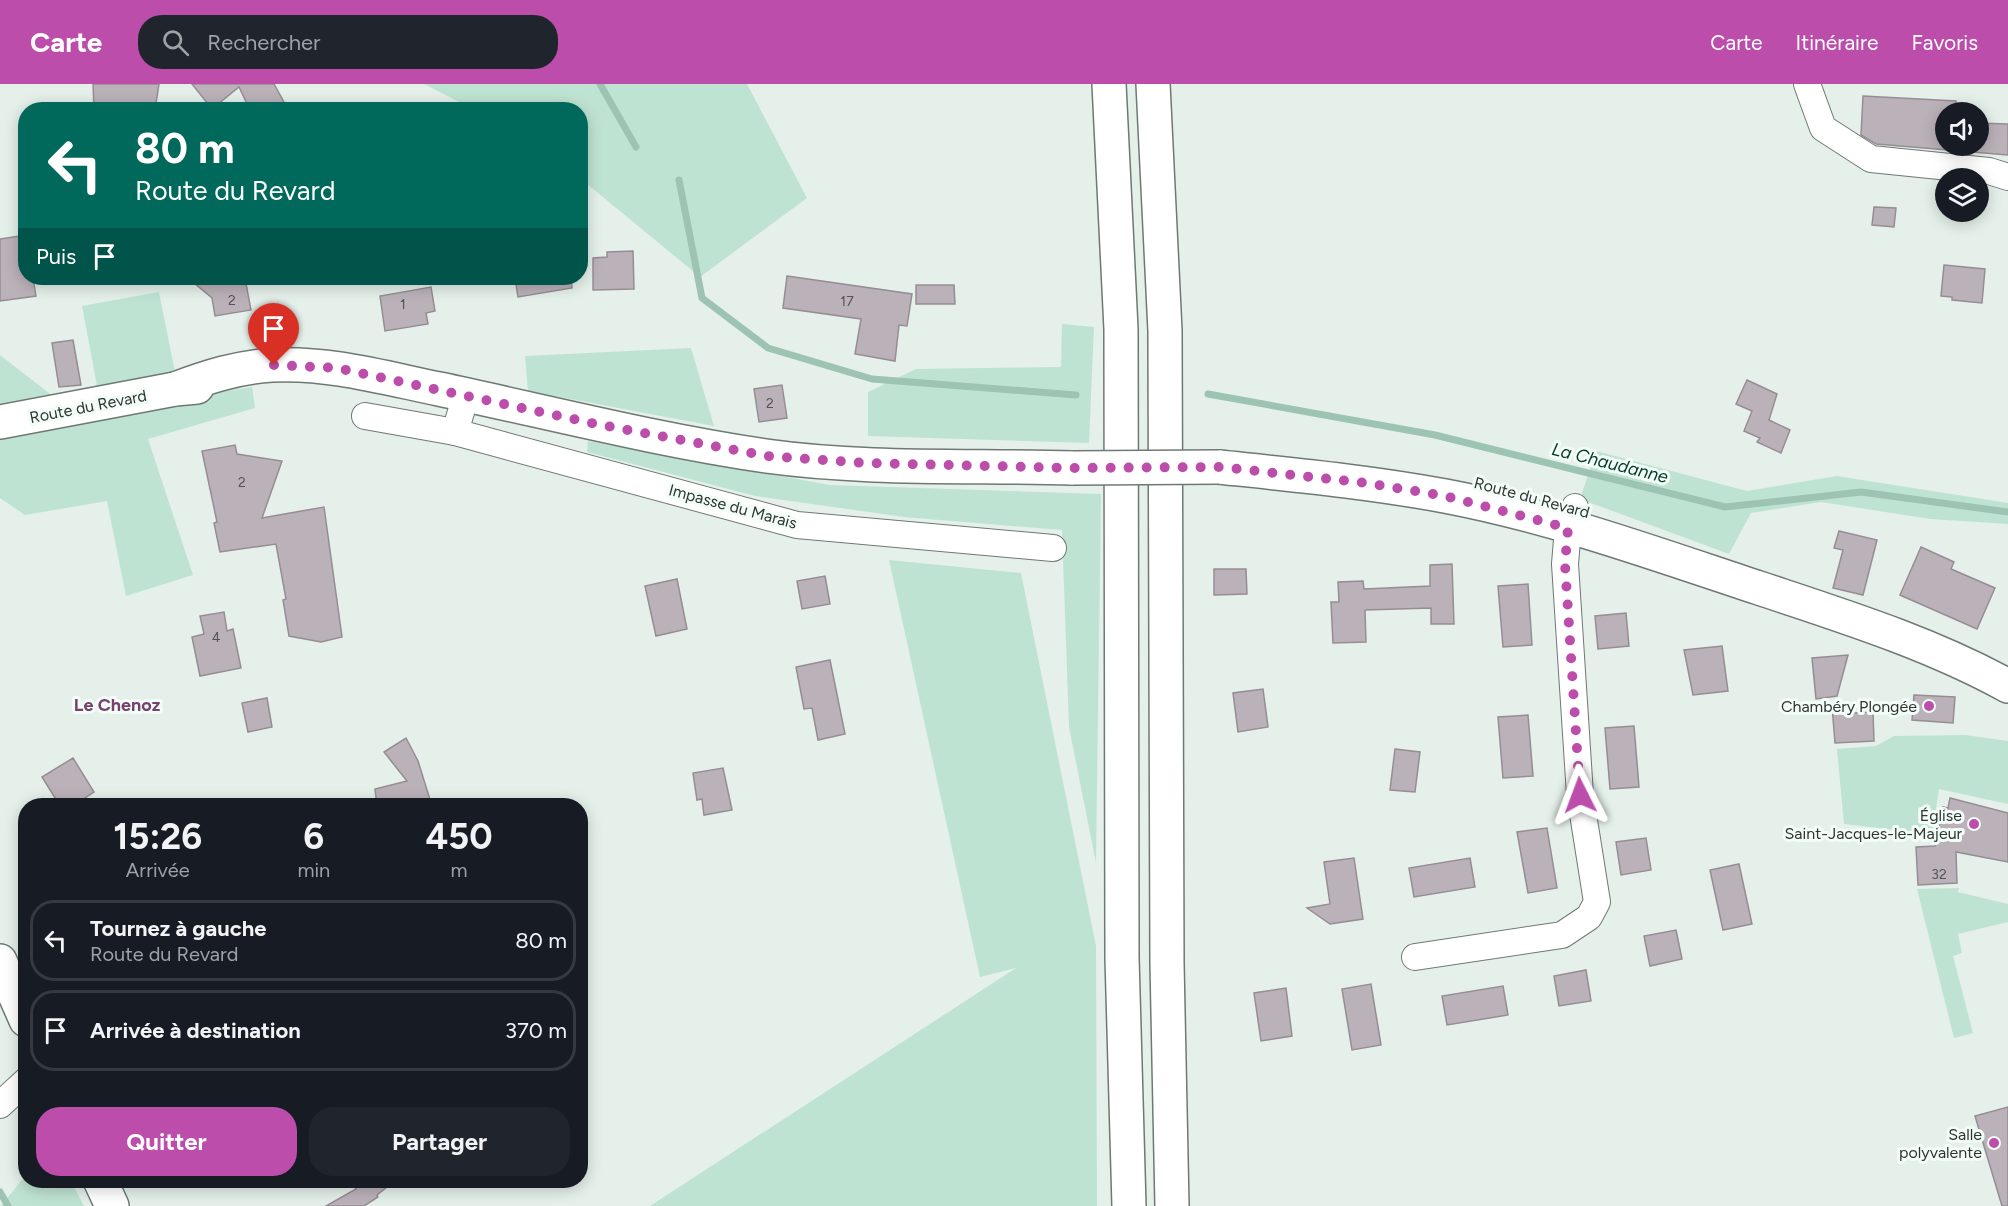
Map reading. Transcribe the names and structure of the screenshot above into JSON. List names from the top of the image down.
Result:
{
  "streets": {
    "main road": ["Route du Revard"],
    "street": ["Impasse du Marais"]
  },
  "districts": ["Le Chenoz"],
  "water": ["La Chaudanne"],
  "places": ["Chambéry Plongée", "Église Saint-Jacques-le-Majeur", "Salle polyvalente"],
  "house_numbers": [
    "2",
    "17",
    "1",
    "2",
    "2",
    "4",
    "32"
  ],
  "page": {
    "header": "Carte",
    "search": "Rechercher",
    "nav": ["Carte", "Itinéraire", "Favoris"],
    "turn": ["80 m", "Route du Revard"],
    "then": "Puis",
    "eta": [
      "15:26",
      "Arrivée",
      "6",
      "min",
      "450",
      "m"
    ],
    "list": [
      {
        "name": "Tournez à gauche",
        "note": "Route du Revard",
        "value": "80 m"
      },
      {
        "name": "Arrivée à destination",
        "value": "370 m"
      }
    ],
    "buttons": ["Quitter", "Partager"]
  }
}
